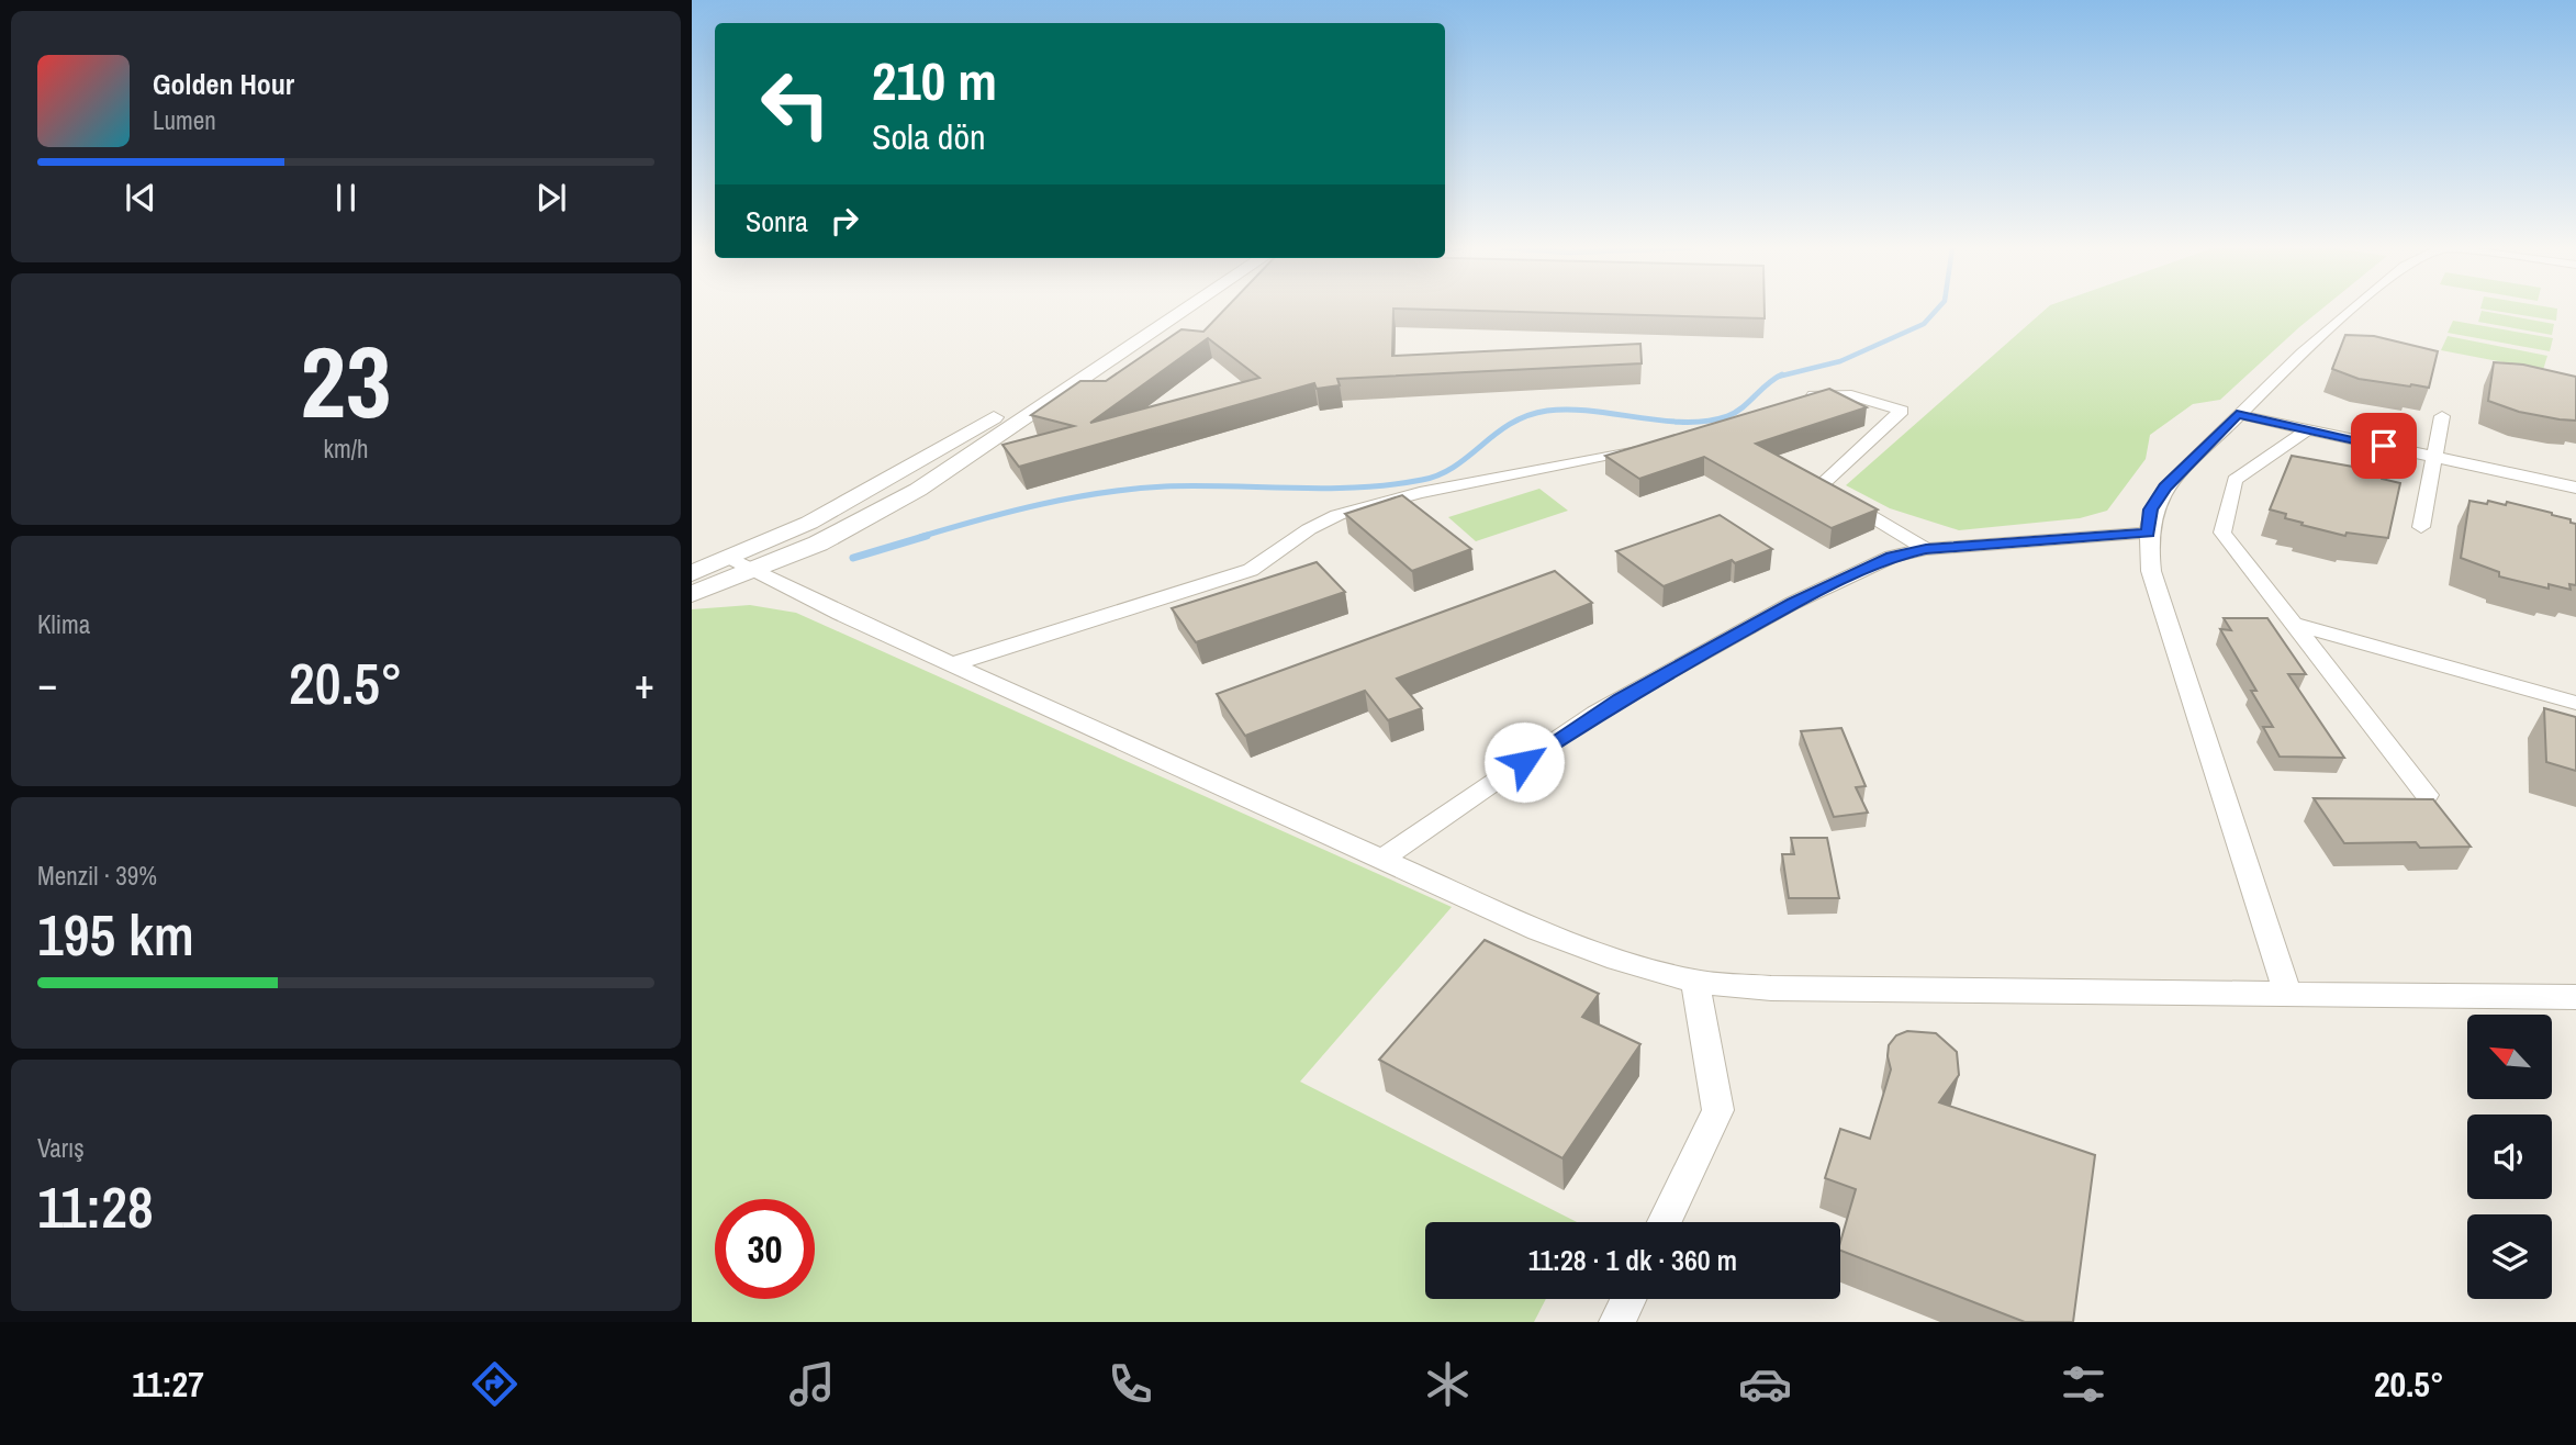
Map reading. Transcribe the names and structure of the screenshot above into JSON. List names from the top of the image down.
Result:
{
  "north": "top left",
  "page": {
    "turn": ["210 m", "Sola dön"],
    "song": ["Golden Hour", "Lumen"],
    "then": "Sonra",
    "tile": [
      ["23", "km/h"],
      "Klima",
      ["Menzil · 39%", "195 km"],
      ["Varış", "11:28"]
    ],
    "heat": ["−", "20.5°", "+"],
    "limit": "30",
    "trip": "11:28 · 1 dk · 360 m",
    "tabs": ["11:27", "20.5°"]
  }
}
